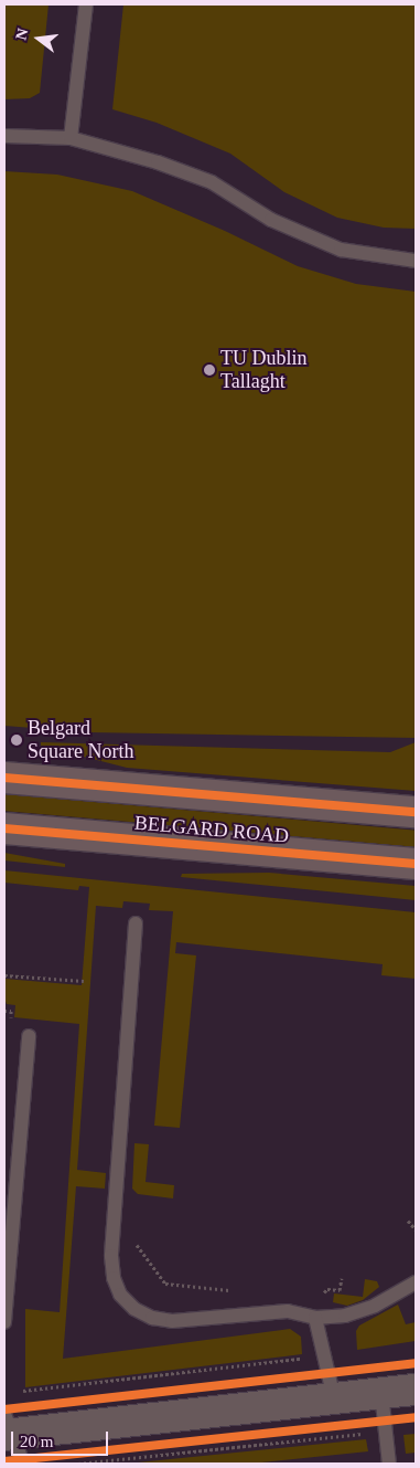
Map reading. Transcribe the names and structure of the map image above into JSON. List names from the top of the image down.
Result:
{
  "streets": {
    "main road": ["BELGARD ROAD"]
  },
  "places": ["TU Dublin Tallaght", "Belgard Square North"],
  "scale_bar": "20 m",
  "north": "left"
}
